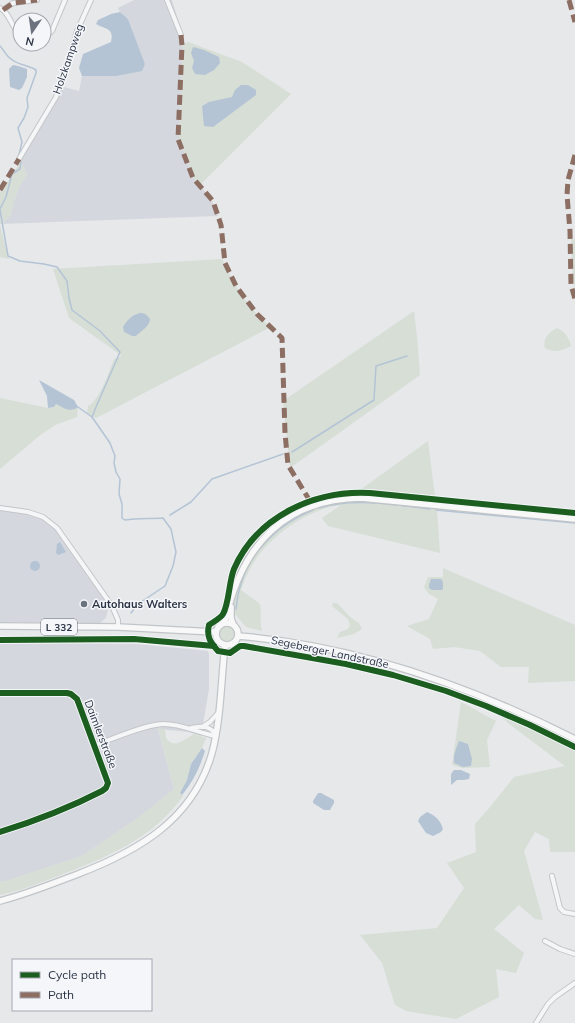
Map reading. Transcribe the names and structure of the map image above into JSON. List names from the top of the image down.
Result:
{
  "streets": {
    "main road": ["L 332", "Segeberger Landstraße"],
    "street": ["Holzkampweg", "Daimlerstraße"]
  },
  "crossings": [
    ["L 332", "Segeberger Landstraße"]
  ],
  "places": ["Autohaus Walters"],
  "legend": ["Cycle path", "Path"],
  "north": "bottom"
}
